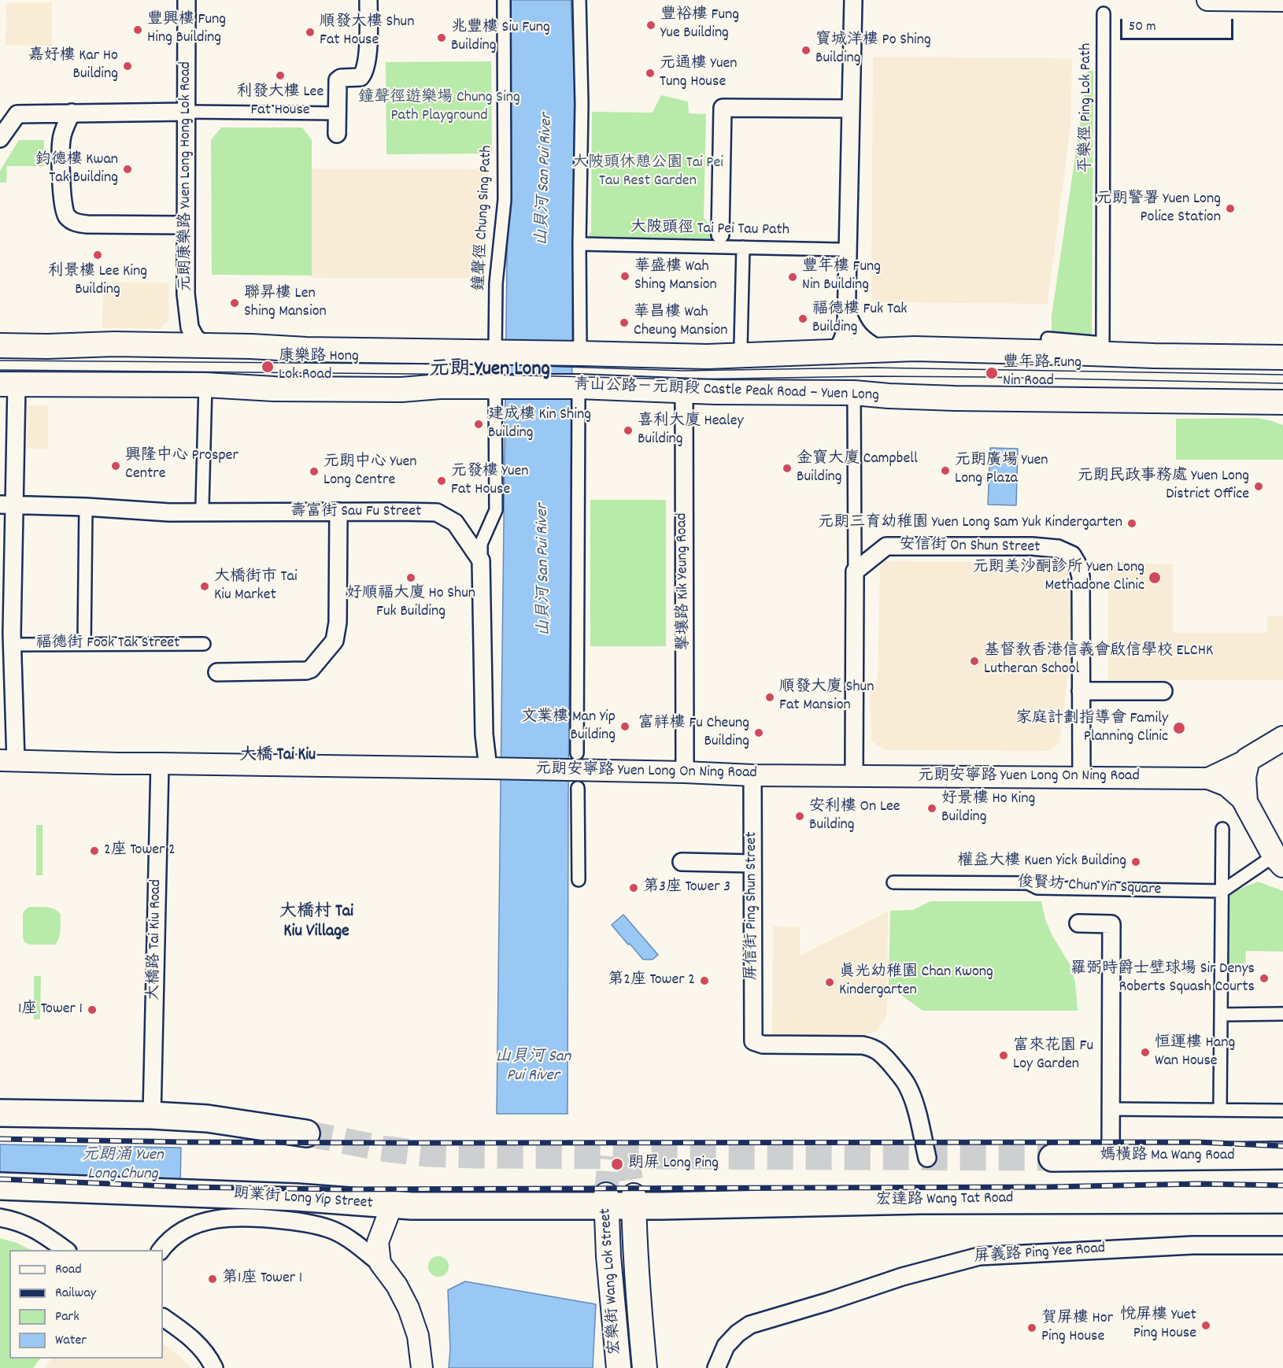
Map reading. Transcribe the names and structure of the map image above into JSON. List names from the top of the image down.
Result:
{
  "streets": {
    "main road": [
      "青山公路－元朗段 Castle Peak Road – Yuen Long",
      "元朗安寧路 Yuen Long On Ning Road",
      "媽橫路 Ma Wang Road",
      "朗業街 Long Yip Street",
      "宏達路 Wang Tat Road",
      "宏樂街 Wang Lok Street"
    ],
    "street": [
      "平樂徑 Ping Lok Path",
      "元朗康樂路 Yuen Long Hong Lok Road",
      "鐘聲徑 Chung Sing Path",
      "大陂頭徑 Tai Pei Tau Path",
      "壽富街 Sau Fu Street",
      "安信街 On Shun Street",
      "擊壤路 Kik Yeung Road",
      "福德街 Fook Tak Street",
      "俊賢坊 Chun Yin Square",
      "屏信街 Ping Shun Street",
      "大橋路 Tai Kiu Road",
      "屏義路 Ping Yee Road"
    ]
  },
  "crossings": [
    ["青山公路－元朗段 Castle Peak Road – Yuen Long", "擊壤路 Kik Yeung Road"],
    ["安信街 On Shun Street", "元朗安寧路 Yuen Long On Ning Road"],
    ["擊壤路 Kik Yeung Road", "元朗安寧路 Yuen Long On Ning Road"],
    ["元朗安寧路 Yuen Long On Ning Road", "屏信街 Ping Shun Street"],
    ["元朗安寧路 Yuen Long On Ning Road", "大橋路 Tai Kiu Road"],
    ["朗業街 Long Yip Street", "宏達路 Wang Tat Road"],
    ["朗業街 Long Yip Street", "宏樂街 Wang Lok Street"],
    ["宏達路 Wang Tat Road", "宏樂街 Wang Lok Street"]
  ],
  "districts": ["元朗 Yuen Long", "大橋 Tai Kiu", "大橋村 Tai Kiu Village"],
  "water": ["山貝河 San Pui River", "元朗涌 Yuen Long Chung"],
  "parks": ["鐘聲徑遊樂場 Chung Sing Path Playground", "大陂頭休憩公園 Tai Pei Tau Rest Garden"],
  "places": [
    "豐裕樓 Fung Yue Building",
    "豐興樓 Fung Hing Building",
    "順發大樓 Shun Fat House",
    "兆豐樓 Siu Fung Building",
    "寶城洋樓 Po Shing Building",
    "嘉好樓 Kar Ho Building",
    "元通樓 Yuen Tung House",
    "利發大樓 Lee Fat House",
    "鈞德樓 Kwan Tak Building",
    "元朗警署 Yuen Long Police Station",
    "利景樓 Lee King Building",
    "華盛樓 Wah Shing Mansion",
    "豐年樓 Fung Nin Building",
    "聯昇樓 Len Shing Mansion",
    "福德樓 Fuk Tak Building",
    "華昌樓 Wah Cheung Mansion",
    "康樂路 Hong Lok Road",
    "豐年路 Fung Nin Road",
    "建成樓 Kin Shing Building",
    "喜利大廈 Healey Building",
    "興隆中心 Prosper Centre",
    "金寶大廈 Campbell Building",
    "元朗廣場 Yuen Long Plaza",
    "元朗中心 Yuen Long Centre",
    "元發樓 Yuen Fat House",
    "元朗民政事務處 Yuen Long District Office",
    "元朗三育幼稚園 Yuen Long Sam Yuk Kindergarten",
    "好順福大廈 Ho Shun Fuk Building",
    "元朗美沙酮診所 Yuen Long Methadone Clinic",
    "大橋街市 Tai Kiu Market",
    "基督教香港信義會啟信學校 ELCHK Lutheran School",
    "順發大廈 Shun Fat Mansion",
    "文業樓 Man Yip Building",
    "家庭計劃指導會 Family Planning Clinic",
    "富祥樓 Fu Cheung Building",
    "好景樓 Ho King Building",
    "安利樓 On Lee Building",
    "2座 Tower 2",
    "權益大樓 Kuen Yick Building",
    "第3座 Tower 3",
    "羅弼時爵士壁球場 Sir Denys Roberts Squash Courts",
    "第2座 Tower 2",
    "真光幼稚園 Chan Kwong Kindergarten",
    "1座 Tower 1",
    "恒運樓 Hang Wan House",
    "富來花園 Fu Loy Garden",
    "朗屏 Long Ping",
    "第1座 Tower 1",
    "悅屏樓 Yuet Ping House",
    "賀屏樓 Hor Ping House"
  ],
  "legend": [
    "Road",
    "Railway",
    "Park",
    "Water"
  ],
  "scale_bar": "50 m"
}
